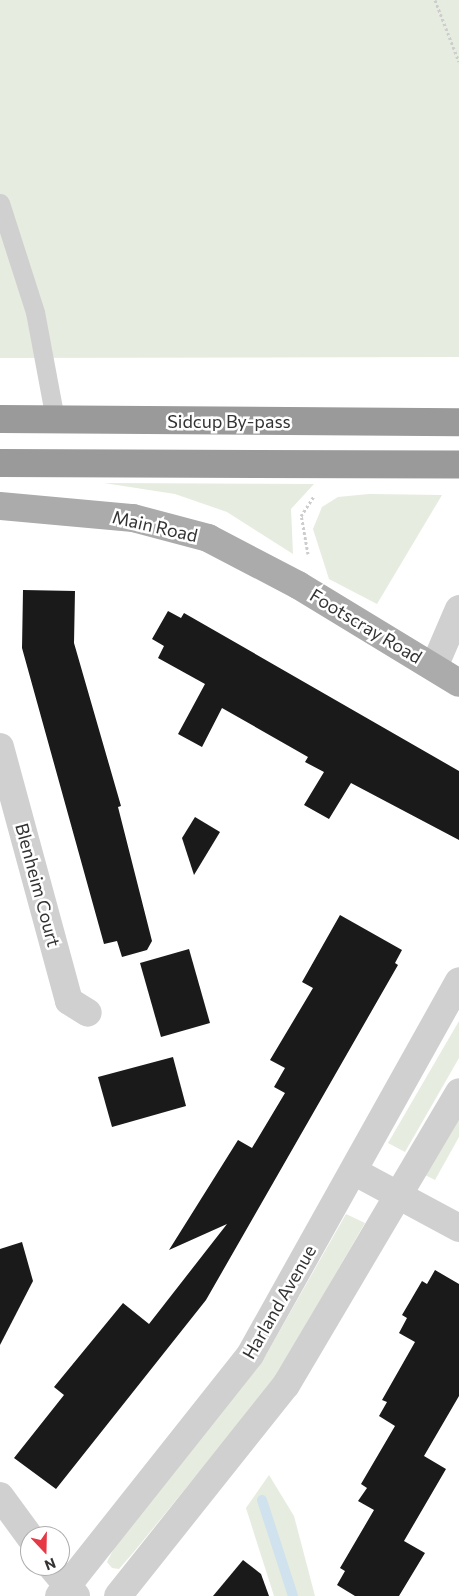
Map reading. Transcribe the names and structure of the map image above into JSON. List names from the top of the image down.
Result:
{
  "streets": {
    "highway": ["Sidcup By-pass"],
    "main road": ["Main Road", "Footscray Road"],
    "street": ["Blenheim Court", "Harland Avenue"]
  },
  "crossings": [
    ["Main Road", "Footscray Road"]
  ],
  "north": "bottom"
}
